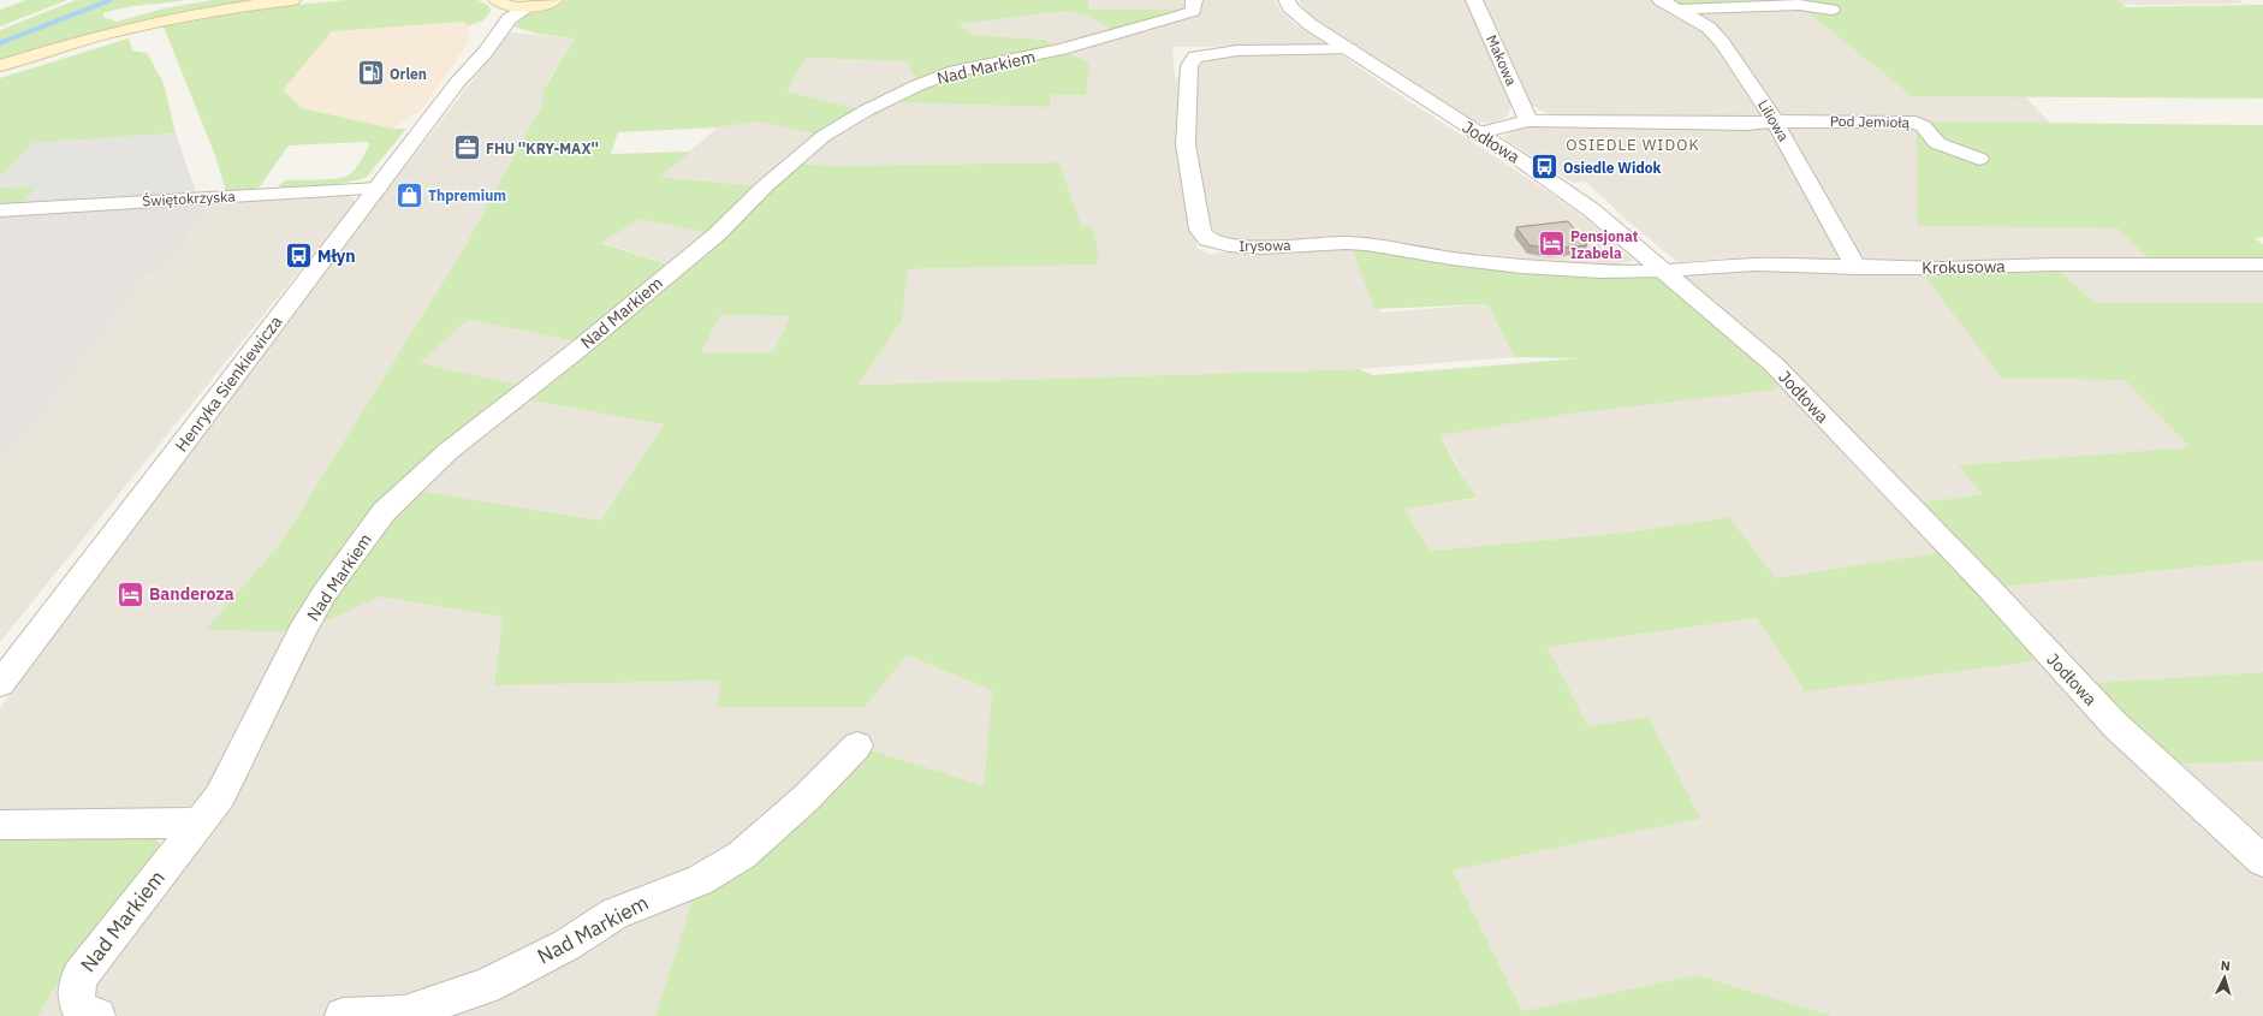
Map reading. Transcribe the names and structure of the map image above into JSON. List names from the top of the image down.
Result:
{
  "streets": {
    "street": [
      "Makowa",
      "Nad Markiem",
      "Liliowa",
      "Pod Jemiołą",
      "Jodłowa",
      "Świętokrzyska",
      "Irysowa",
      "Krokusowa",
      "Henryka Sienkiewicza"
    ]
  },
  "crossings": [
    ["Liliowa", "Pod Jemiołą"],
    ["Liliowa", "Krokusowa"],
    ["Jodłowa", "Irysowa"],
    ["Jodłowa", "Krokusowa"],
    ["Świętokrzyska", "Henryka Sienkiewicza"],
    ["Irysowa", "Krokusowa"]
  ],
  "districts": ["OSIEDLE WIDOK"],
  "places": {
    "fuel station": ["Orlen"],
    "office": ["FHU ''KRY-MAX''"],
    "bus stop": ["Osiedle Widok", "Młyn"],
    "shop": ["Thpremium"],
    "hotel": ["Pensjonat Izabela", "Banderoza"]
  },
  "north": "top"
}
